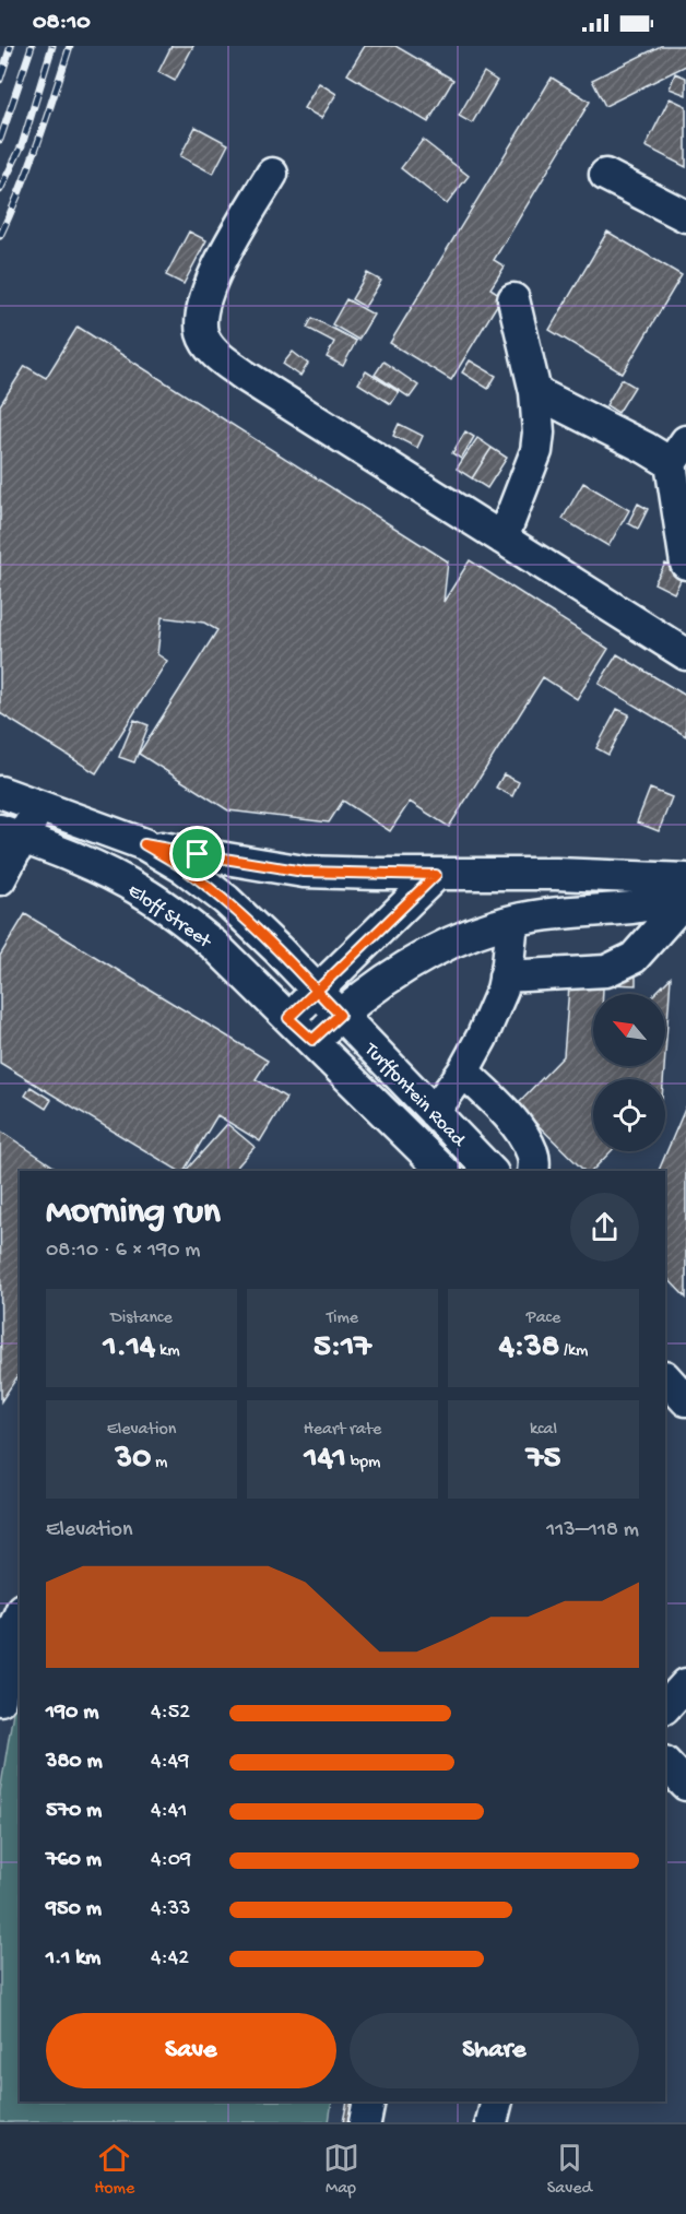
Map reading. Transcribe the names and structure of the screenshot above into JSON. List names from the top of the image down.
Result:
{
  "streets": {
    "street": ["Eloff Street", "Turffontein Road"]
  },
  "crossings": [
    ["Eloff Street", "Turffontein Road"]
  ],
  "north": "top left",
  "page": {
    "status": "08:10",
    "heading": ["Morning run", "08:10 · 6 × 190 m"],
    "stats": [
      ["Distance", "1.14 km"],
      ["Time", "5:17"],
      ["Pace", "4:38 /km"],
      ["Elevation", "30 m"],
      ["Heart rate", "141 bpm"],
      ["kcal", "75"]
    ],
    "chart": ["Elevation", "113–118 m"],
    "list": [
      {
        "name": "190 m",
        "note": "4:52"
      },
      {
        "name": "380 m",
        "note": "4:49"
      },
      {
        "name": "570 m",
        "note": "4:41"
      },
      {
        "name": "760 m",
        "note": "4:09"
      },
      {
        "name": "950 m",
        "note": "4:33"
      },
      {
        "name": "1.1 km",
        "note": "4:42"
      }
    ],
    "buttons": ["Save", "Share"],
    "tabs": ["Home", "Map", "Saved"]
  }
}
